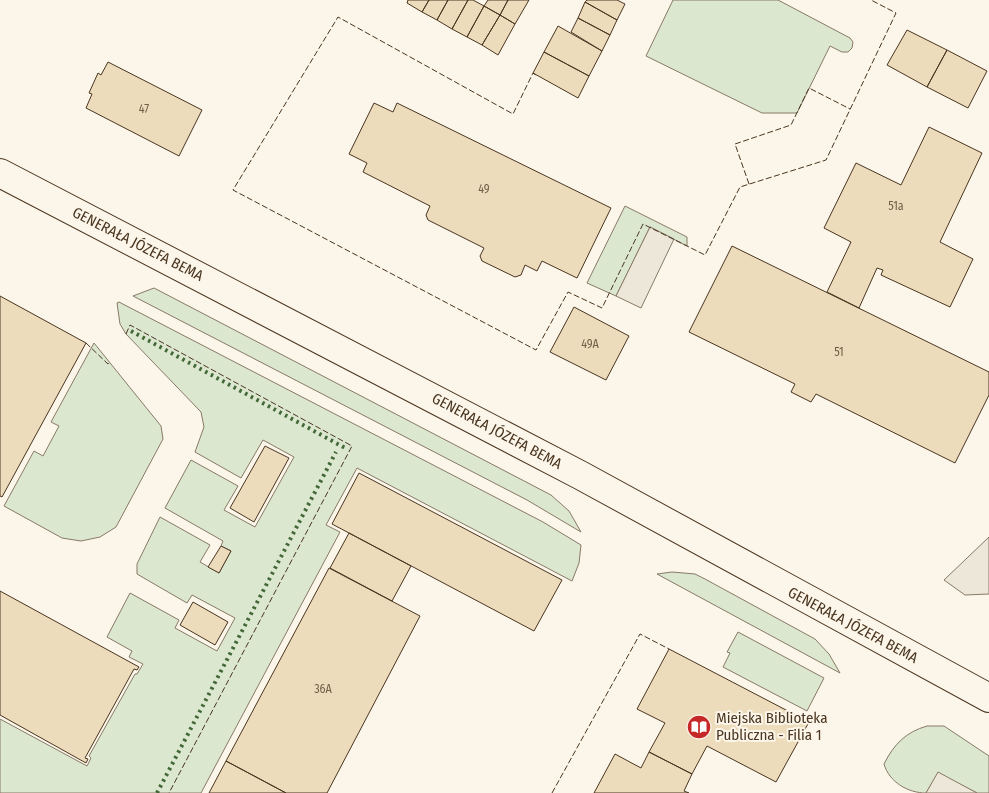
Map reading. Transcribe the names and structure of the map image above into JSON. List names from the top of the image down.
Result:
{
  "streets": {
    "main road": ["GENERAŁA JÓZEFA BEMA"]
  },
  "places": {
    "library": ["Miejska Biblioteka Publiczna - Filia 1"]
  },
  "house_numbers": [
    "47",
    "49",
    "51a",
    "49A",
    "51",
    "36A"
  ]
}
